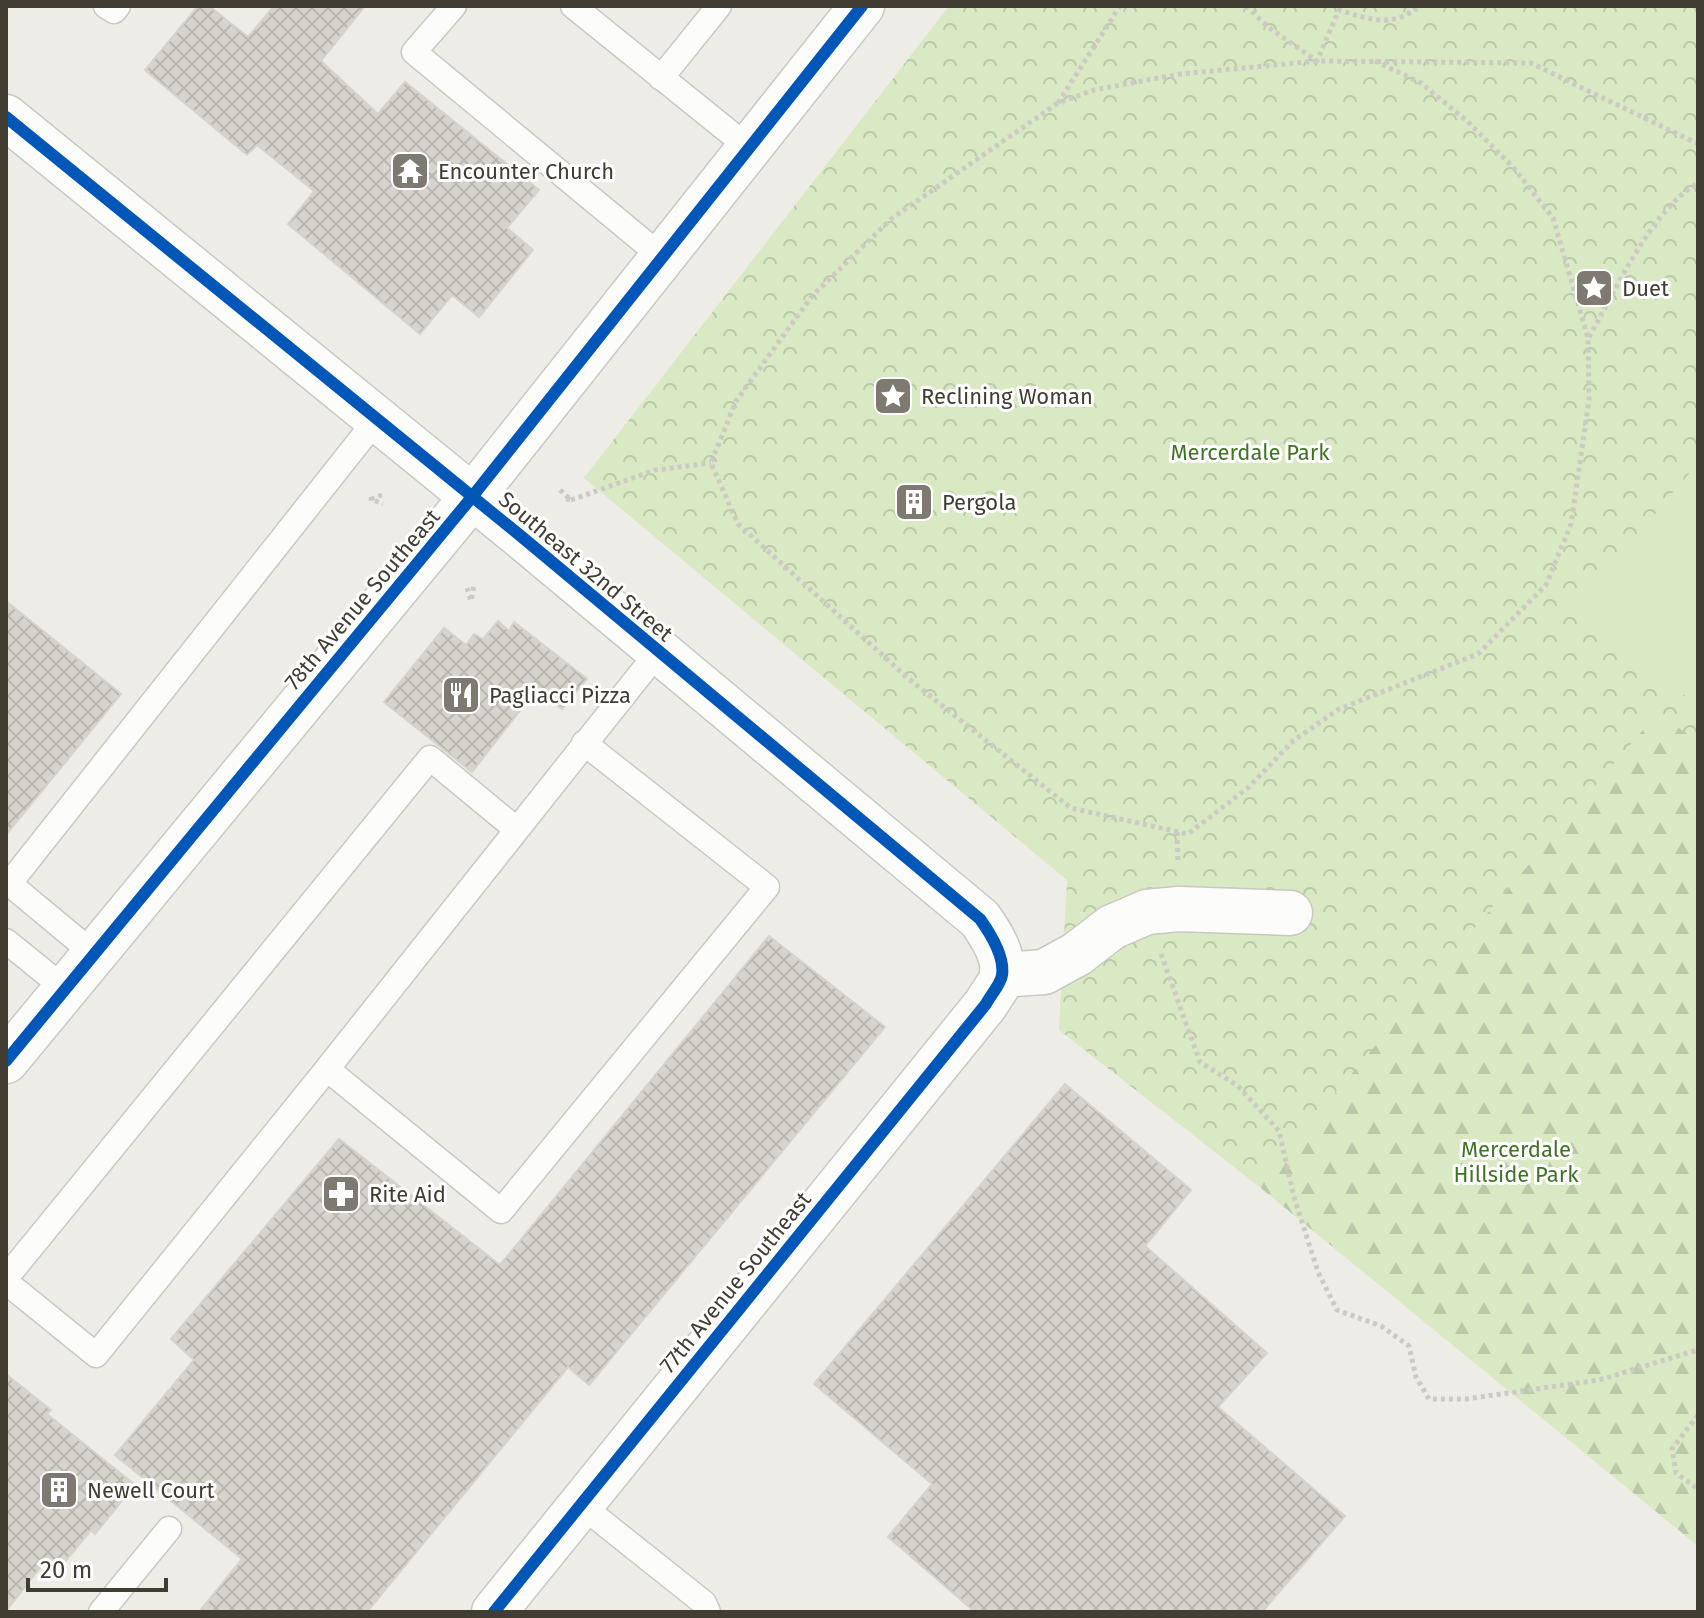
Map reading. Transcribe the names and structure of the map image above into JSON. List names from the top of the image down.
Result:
{
  "streets": {
    "street": ["Southeast 32nd Street", "78th Avenue Southeast", "77th Avenue Southeast"]
  },
  "crossings": [
    ["Southeast 32nd Street", "78th Avenue Southeast"],
    ["Southeast 32nd Street", "77th Avenue Southeast"]
  ],
  "parks": ["Mercerdale Park", "Mercerdale Hillside Park"],
  "places": {
    "temple": ["Encounter Church"],
    "place": ["Duet", "Reclining Woman"],
    "building": ["Pergola", "Newell Court"],
    "restaurant": ["Pagliacci Pizza"],
    "pharmacy": ["Rite Aid"]
  },
  "scale_bar": "20 m"
}
